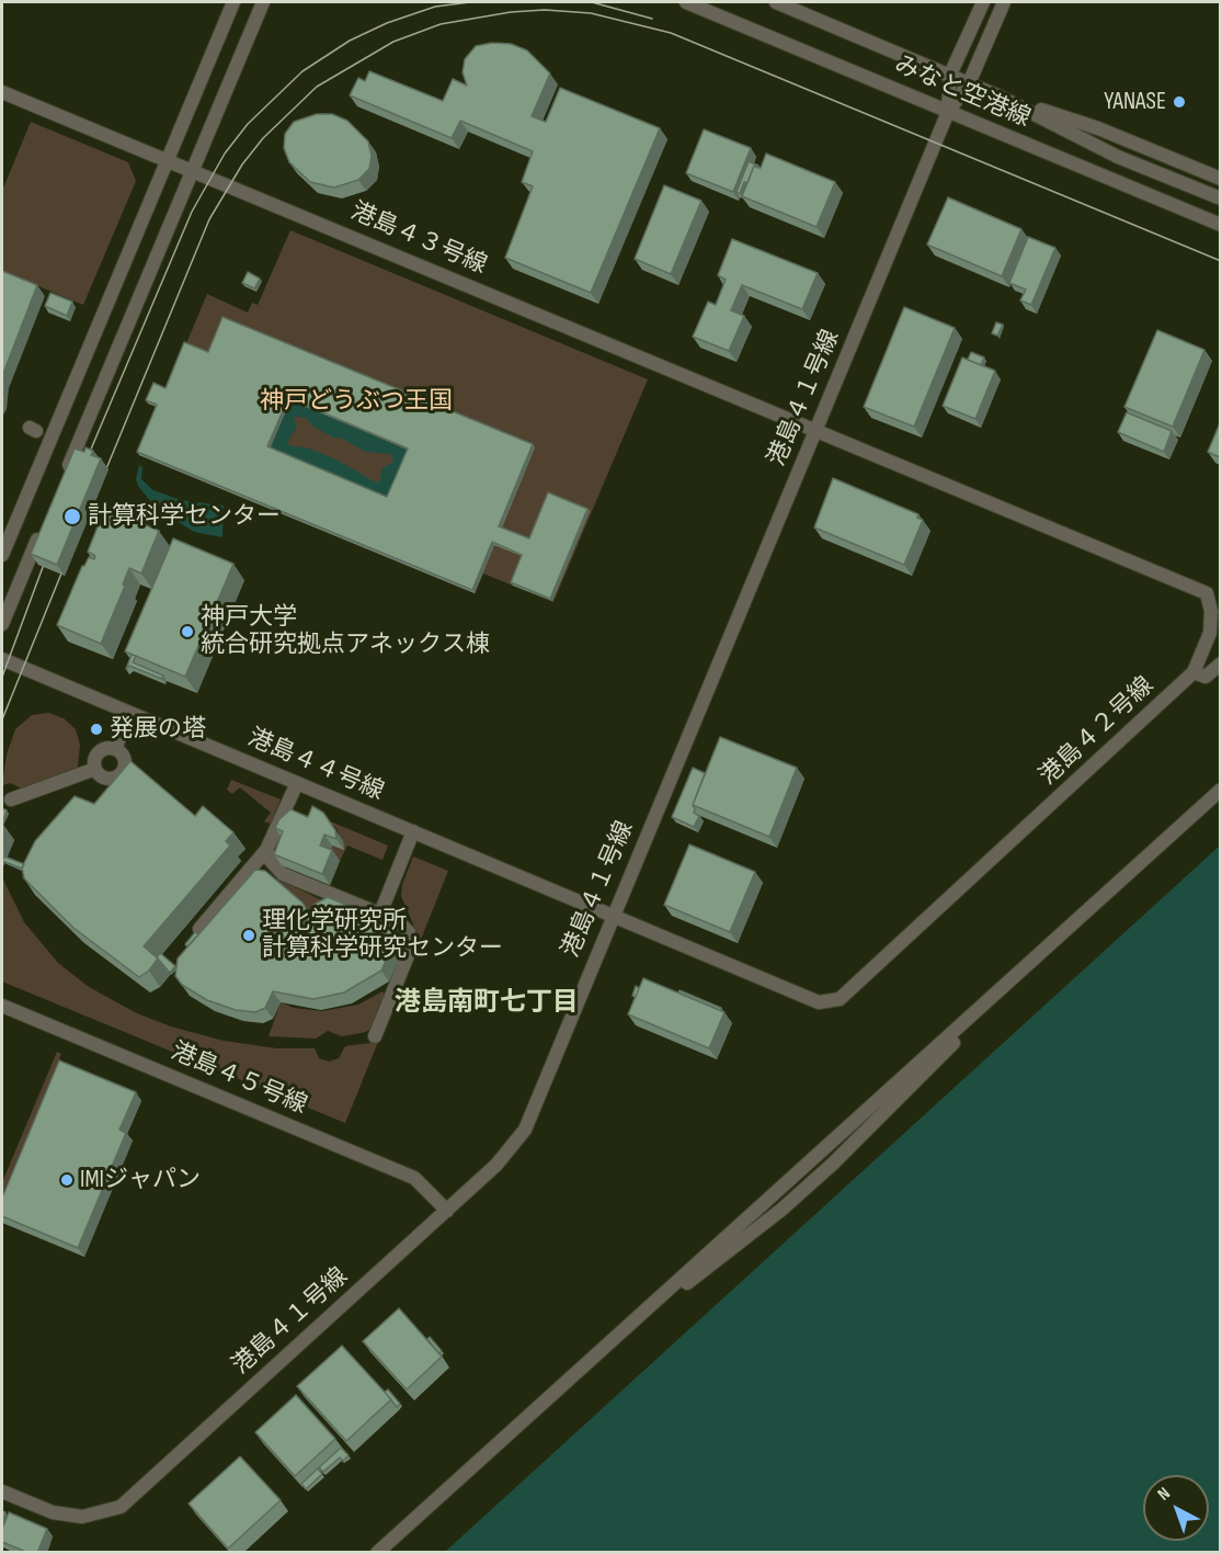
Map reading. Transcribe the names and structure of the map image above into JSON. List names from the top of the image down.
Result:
{
  "streets": {
    "street": [
      "みなと空港線",
      "港島４３号線",
      "港島４１号線",
      "港島４２号線",
      "港島４４号線",
      "港島４５号線"
    ]
  },
  "crossings": [
    ["みなと空港線", "港島４１号線"],
    ["港島４３号線", "港島４１号線"],
    ["港島４３号線", "港島４２号線"],
    ["港島４１号線", "港島４２号線"],
    ["港島４１号線", "港島４４号線"],
    ["港島４１号線", "港島４５号線"],
    ["港島４２号線", "港島４４号線"]
  ],
  "districts": ["港島南町七丁目"],
  "parks": ["神戸どうぶつ王国"],
  "places": [
    "YANASE",
    "計算科学センター",
    "神戸大学 統合研究拠点アネックス棟",
    "発展の塔",
    "理化学研究所 計算科学研究センター",
    "IMIジャパン"
  ],
  "north": "top left"
}
